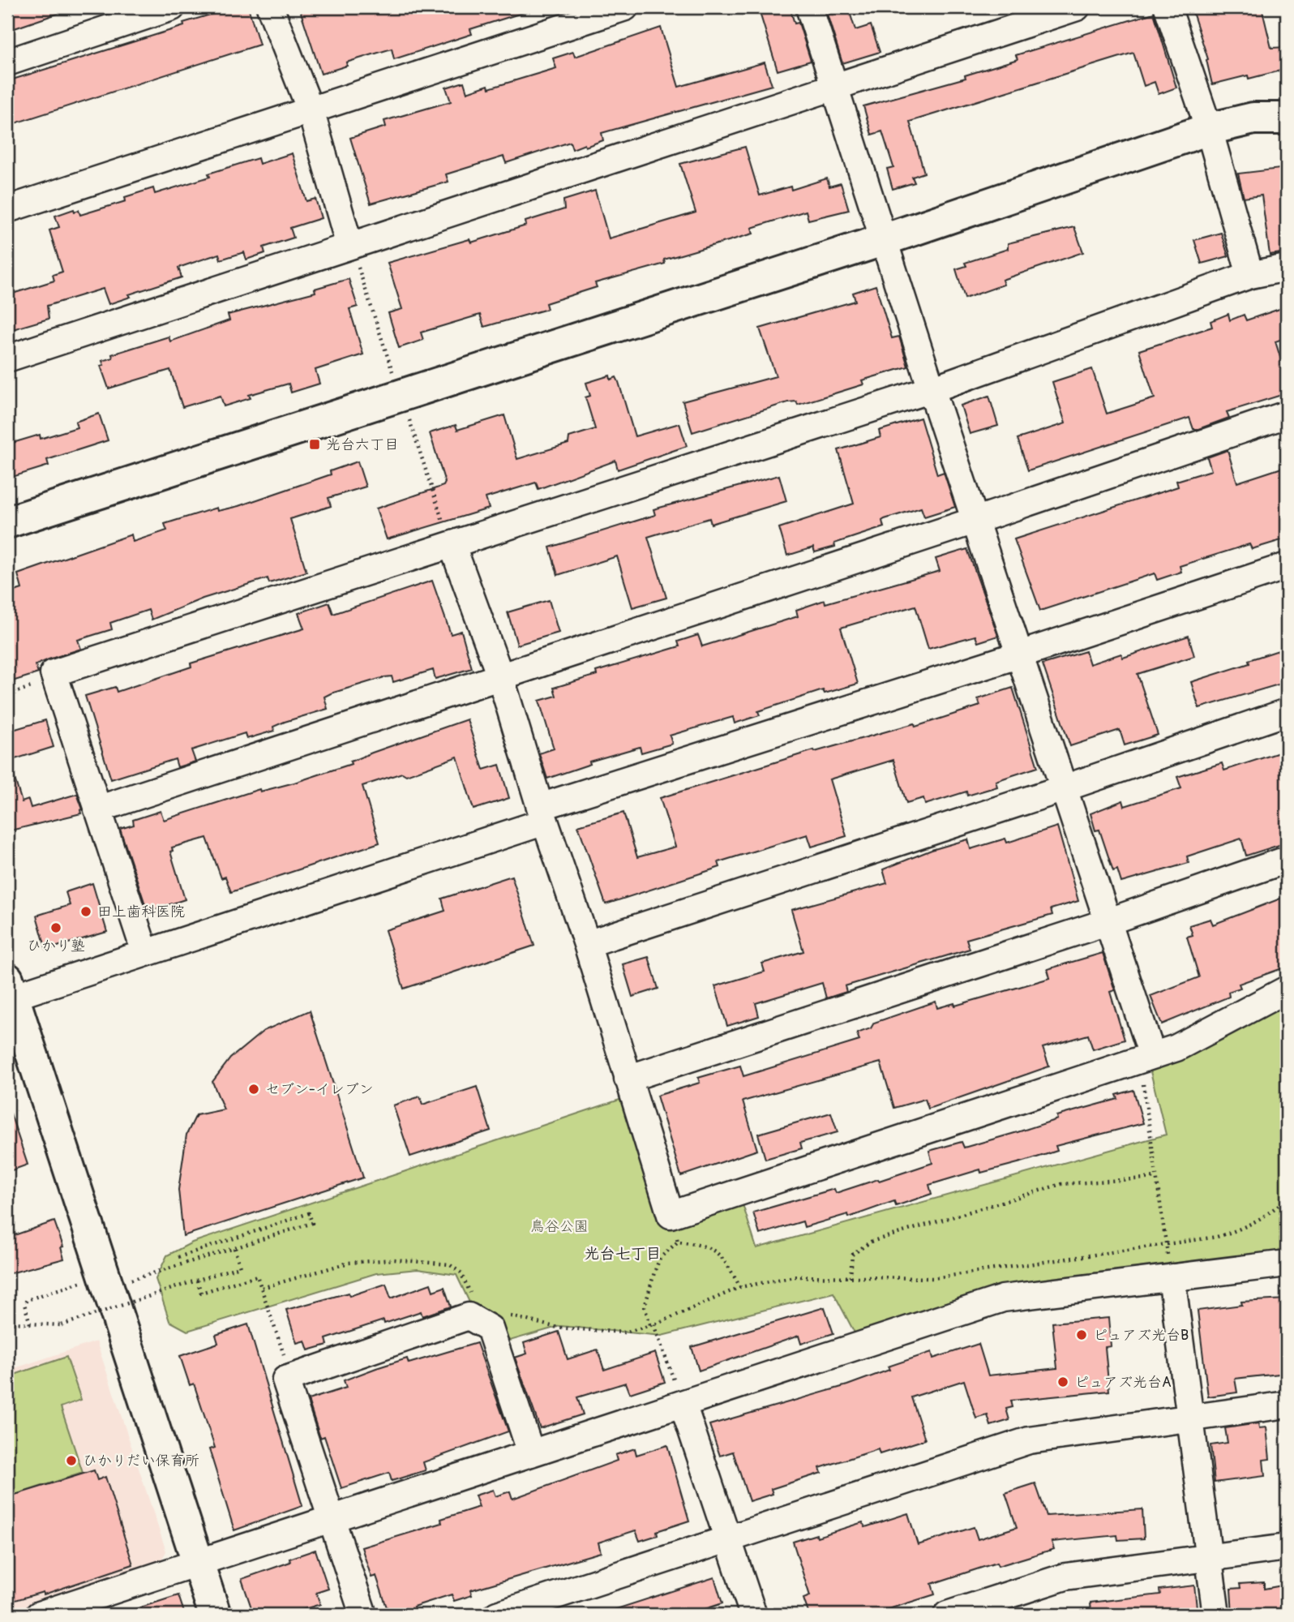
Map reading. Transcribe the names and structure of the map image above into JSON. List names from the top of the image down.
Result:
{
  "districts": ["光台七丁目"],
  "parks": ["鳥谷公園"],
  "places": {
    "transit": ["光台六丁目"],
    "other": [
      "田上歯科医院",
      "ひかり塾",
      "セブン-イレブン",
      "ピュアズ光台B",
      "ピュアズ光台A",
      "ひかりだい保育所"
    ]
  }
}
